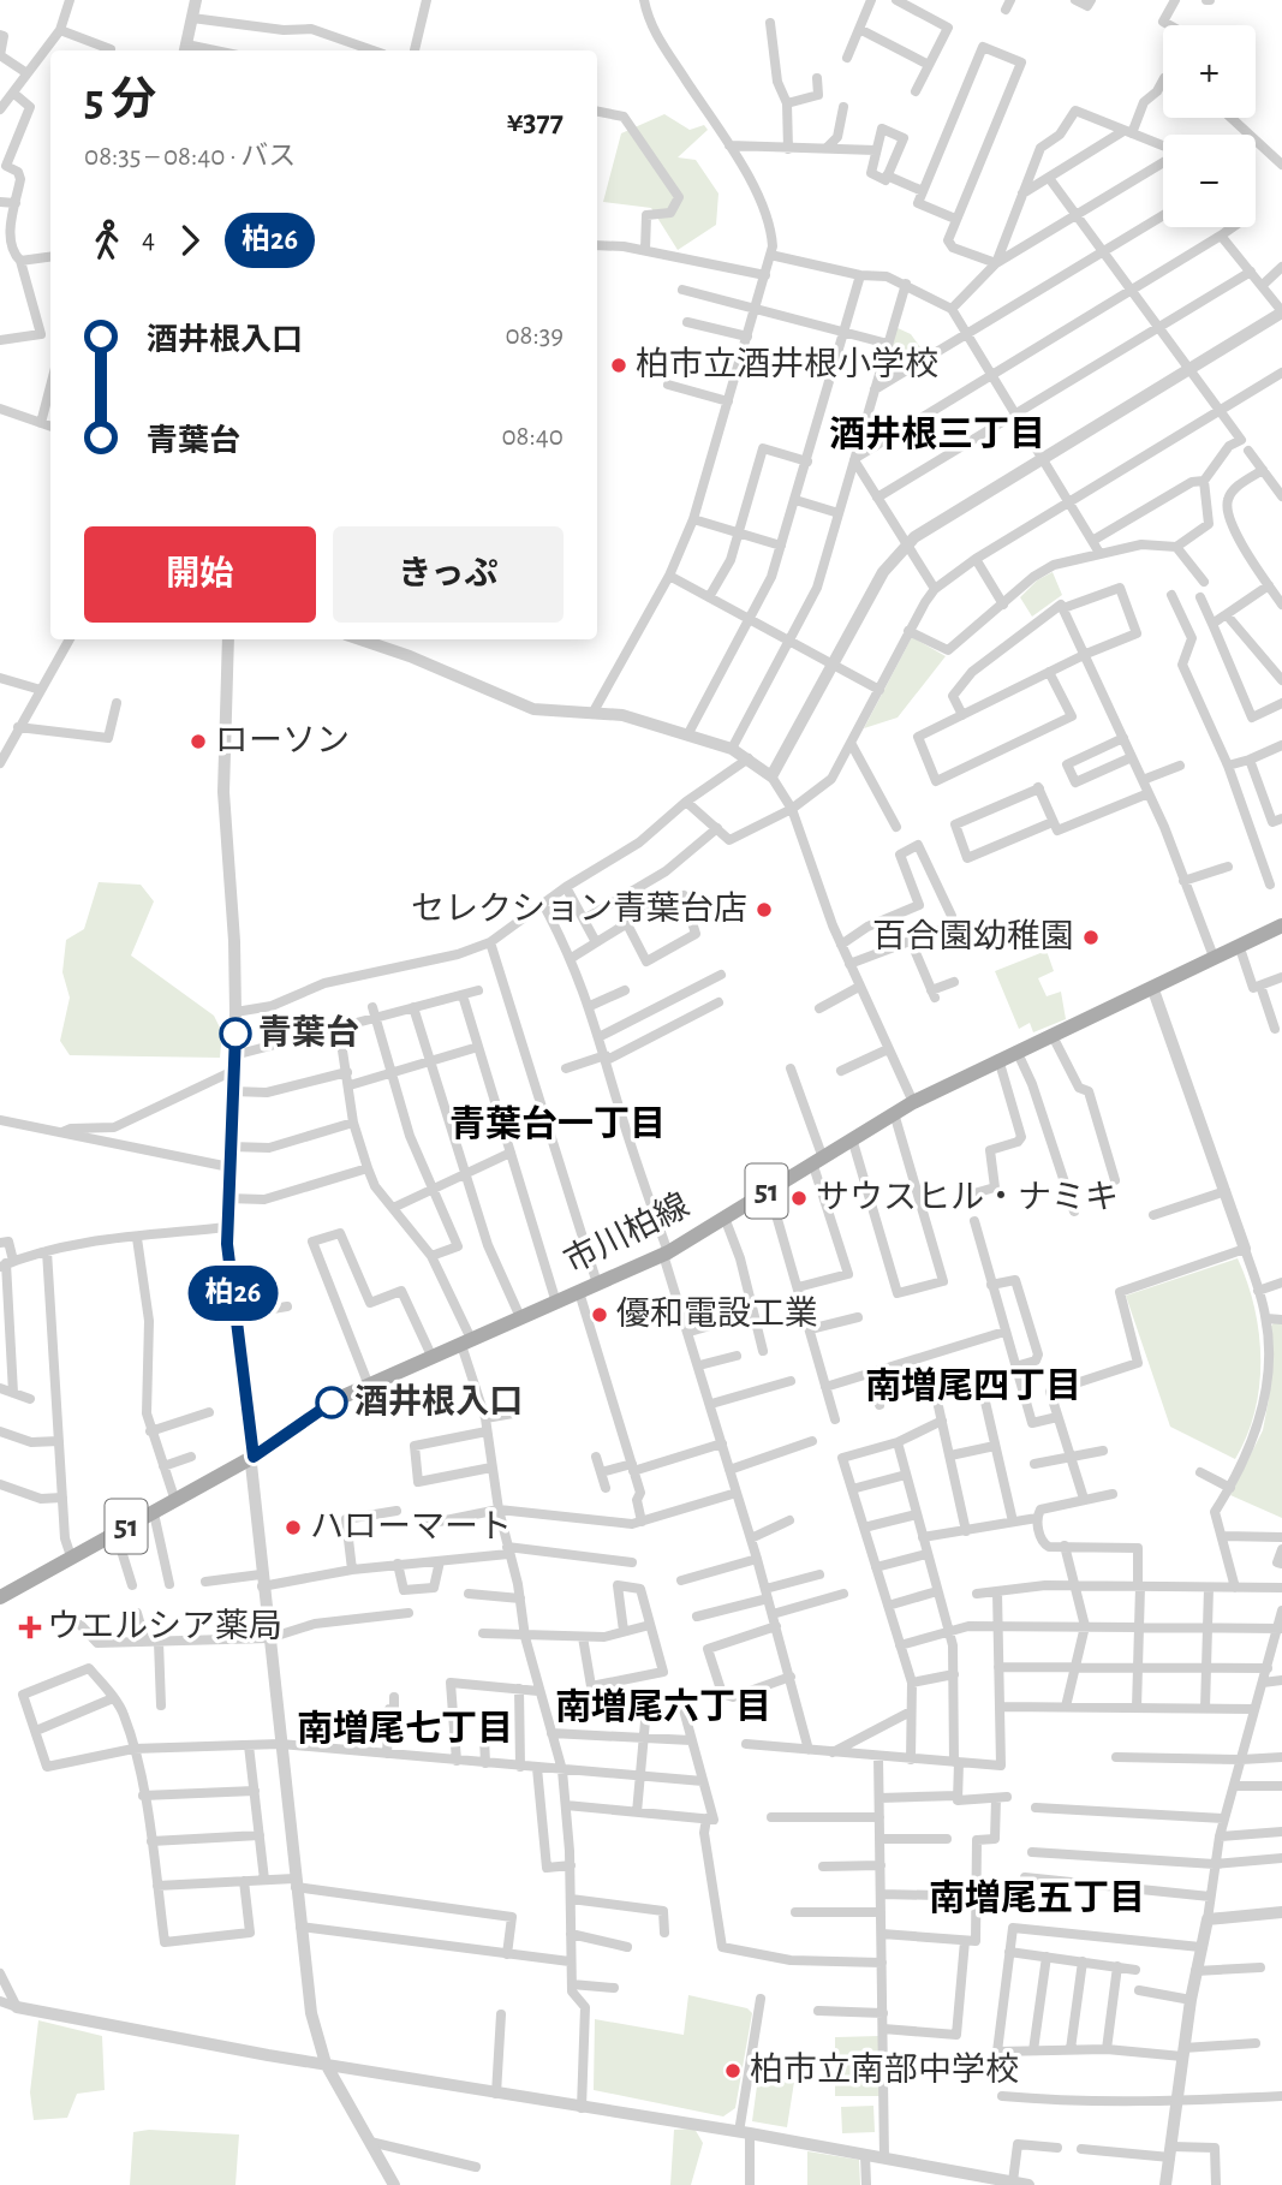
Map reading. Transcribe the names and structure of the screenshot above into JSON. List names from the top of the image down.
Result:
{
  "streets": {
    "main road": ["51", "市川柏線"]
  },
  "districts": [
    "酒井根三丁目",
    "青葉台一丁目",
    "南増尾四丁目",
    "南増尾六丁目",
    "南増尾七丁目",
    "南増尾五丁目"
  ],
  "places": {
    "other": [
      "柏市立酒井根小学校",
      "ローソン",
      "セレクション青葉台店",
      "百合園幼稚園",
      "青葉台",
      "サウスヒル・ナミキ",
      "優和電設工業",
      "酒井根入口",
      "ハローマート",
      "柏市立南部中学校"
    ],
    "health": ["ウエルシア薬局"]
  },
  "lines": ["bus line 柏26"],
  "page": {
    "on_map": "柏26",
    "map_buttons": ["+", "−"],
    "heading": ["5 分", "08:35 – 08:40 · バス", "¥377"],
    "legs": ["4", "柏26"],
    "list": [
      {
        "name": "酒井根入口",
        "value": "08:39"
      },
      {
        "name": "青葉台",
        "value": "08:40"
      }
    ],
    "buttons": ["開始", "きっぷ"]
  }
}
